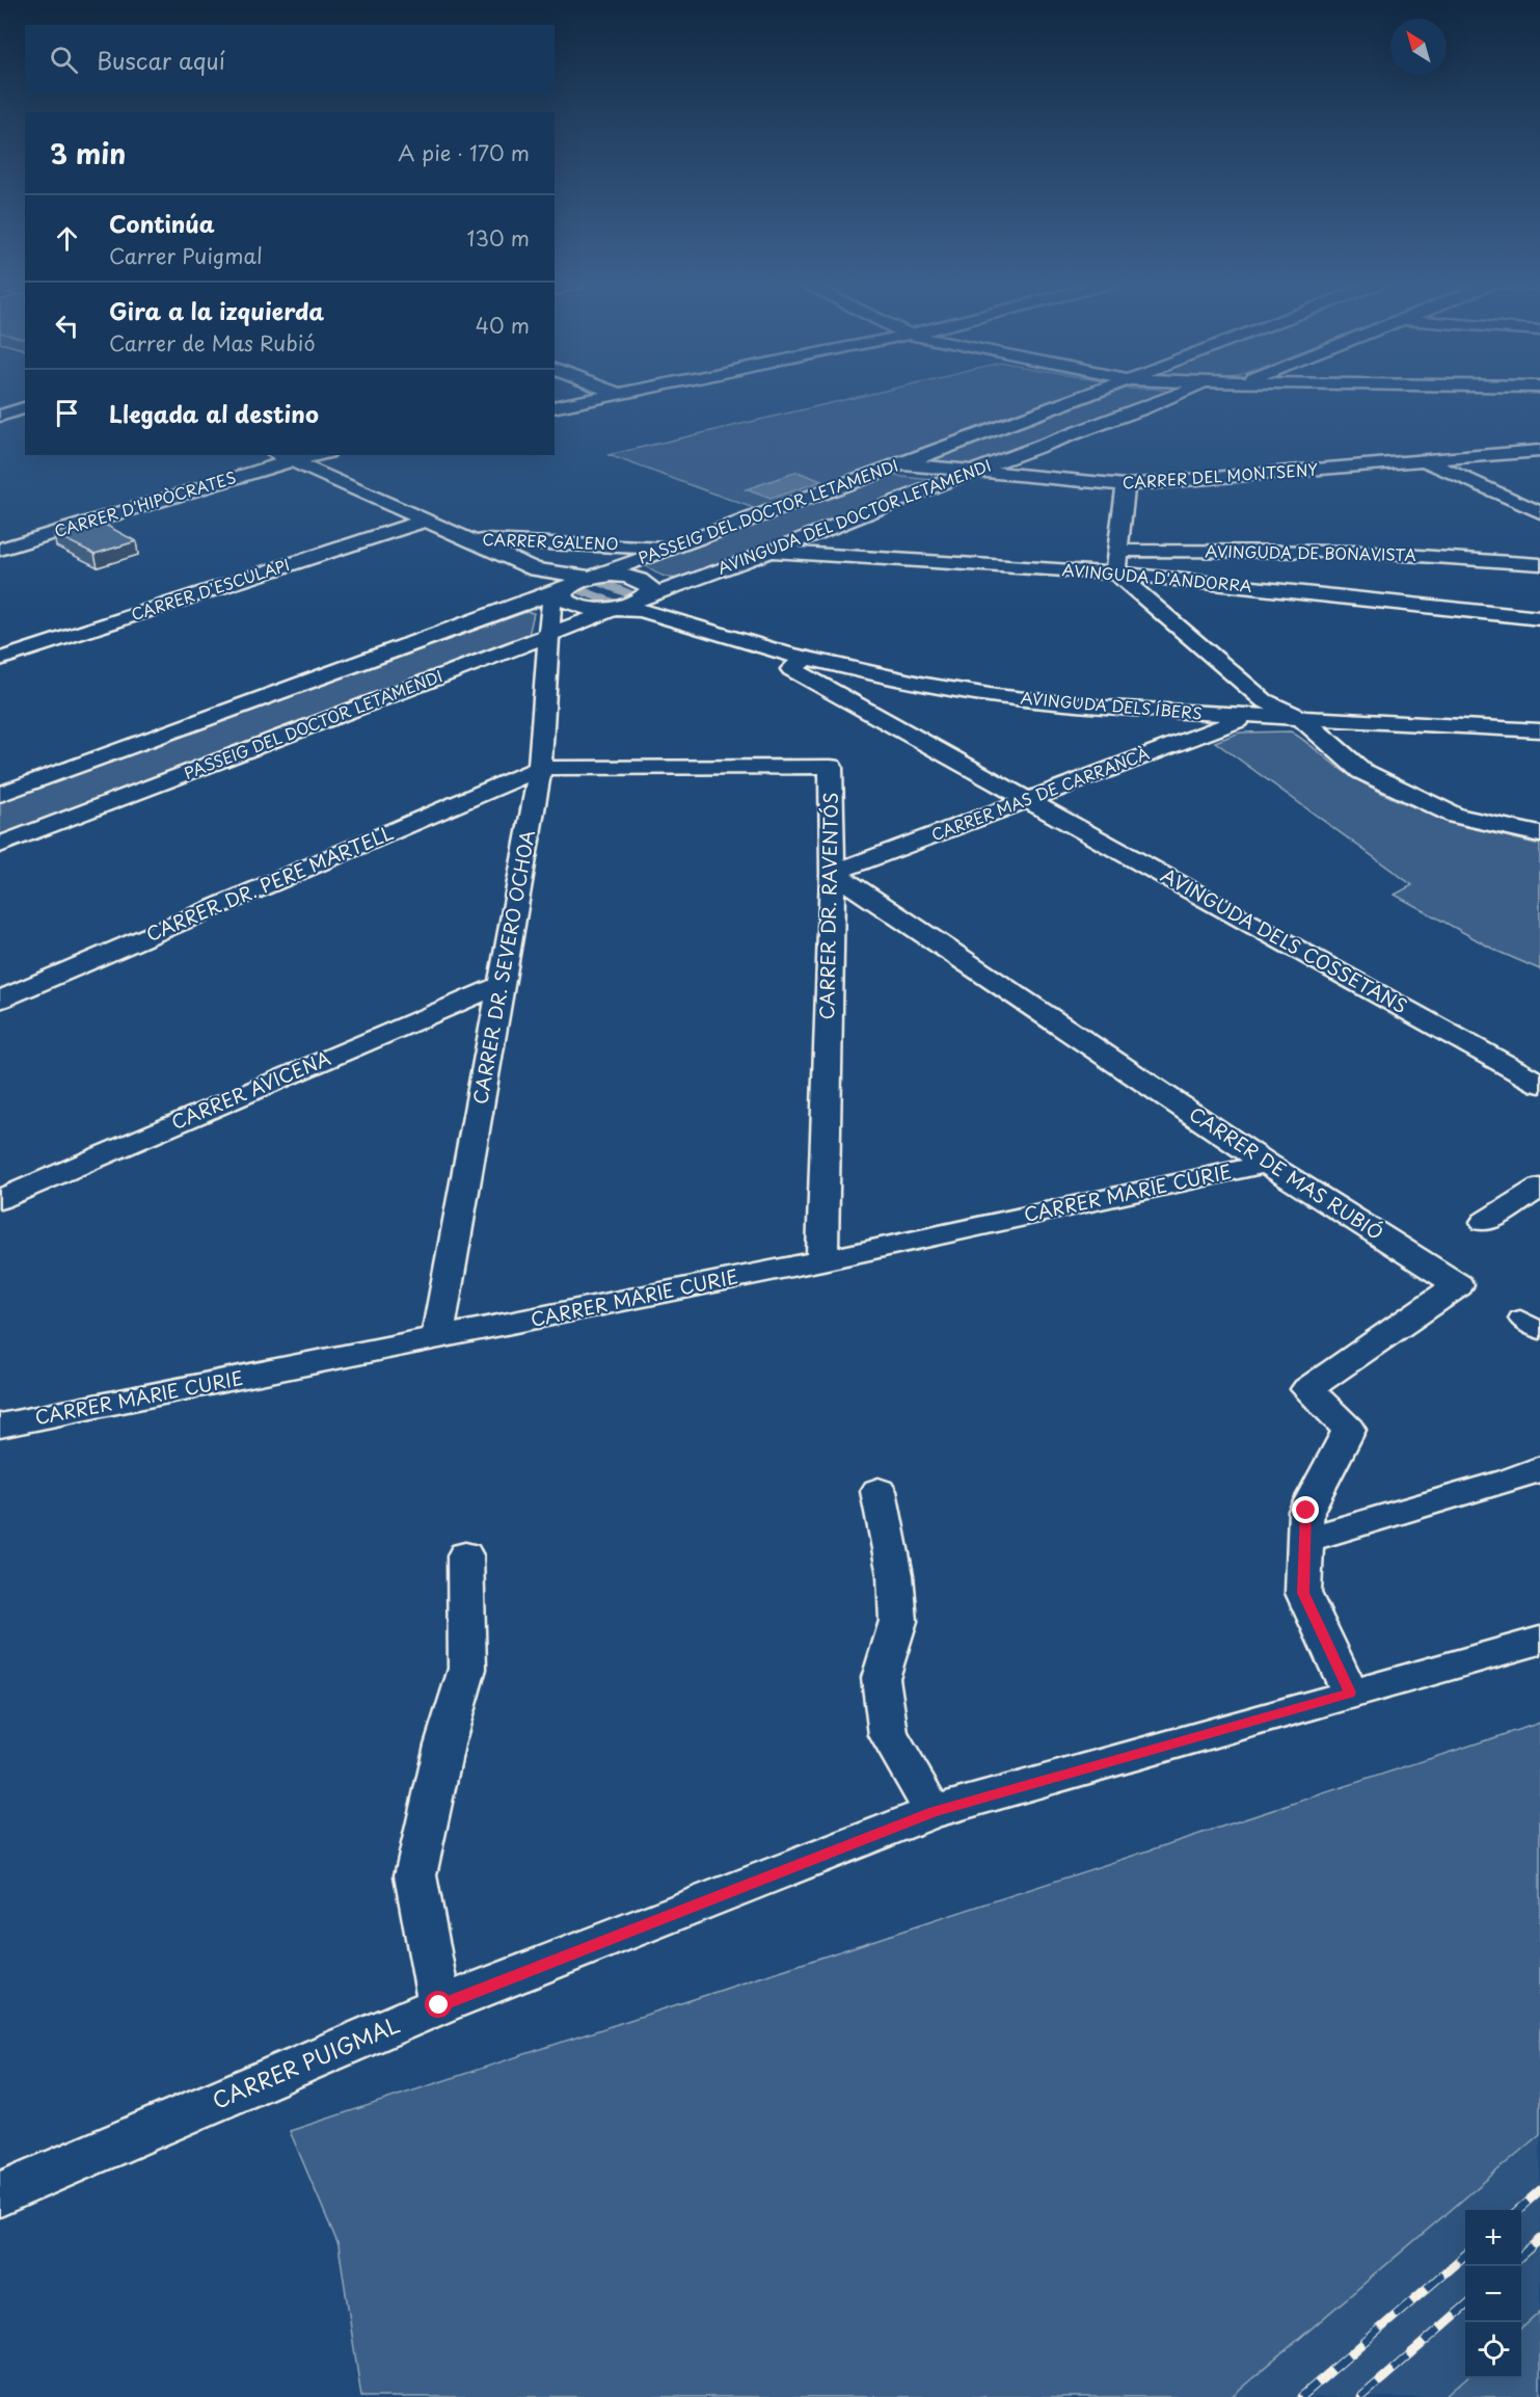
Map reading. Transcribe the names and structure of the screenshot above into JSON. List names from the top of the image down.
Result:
{
  "streets": {
    "street": [
      "CARRER DEL MONTSENY",
      "CARRER D'HIPÒCRATES",
      "PASSEIG DEL DOCTOR LETAMENDI",
      "AVINGUDA DEL DOCTOR LETAMENDI",
      "CARRER GALENO",
      "AVINGUDA DE BONAVISTA",
      "AVINGUDA D'ANDORRA",
      "CARRER D'ESCULAPI",
      "AVINGUDA DELS ÍBERS",
      "CARRER MAS DE CARRANCÀ",
      "CARRER DR. PERE MARTELL",
      "CARRER DR. RAVENTÓS",
      "AVINGUDA DELS COSSETANS",
      "CARRER DR. SEVERO OCHOA",
      "CARRER AVICENA",
      "CARRER DE MAS RUBIÓ",
      "CARRER MARIE CURIE",
      "CARRER PUIGMAL"
    ]
  },
  "crossings": [
    ["CARRER DEL MONTSENY", "PASSEIG DEL DOCTOR LETAMENDI"],
    ["CARRER DEL MONTSENY", "AVINGUDA DEL DOCTOR LETAMENDI"],
    ["CARRER D'HIPÒCRATES", "CARRER GALENO"],
    ["PASSEIG DEL DOCTOR LETAMENDI", "AVINGUDA DEL DOCTOR LETAMENDI"],
    ["PASSEIG DEL DOCTOR LETAMENDI", "CARRER GALENO"],
    ["PASSEIG DEL DOCTOR LETAMENDI", "AVINGUDA DELS ÍBERS"],
    ["PASSEIG DEL DOCTOR LETAMENDI", "CARRER DR. SEVERO OCHOA"],
    ["AVINGUDA DEL DOCTOR LETAMENDI", "AVINGUDA D'ANDORRA"],
    ["AVINGUDA DEL DOCTOR LETAMENDI", "AVINGUDA DELS ÍBERS"],
    ["CARRER GALENO", "CARRER D'ESCULAPI"],
    ["CARRER GALENO", "CARRER DR. SEVERO OCHOA"],
    ["AVINGUDA DELS ÍBERS", "CARRER MAS DE CARRANCÀ"],
    ["AVINGUDA DELS ÍBERS", "AVINGUDA DELS COSSETANS"],
    ["CARRER MAS DE CARRANCÀ", "CARRER DR. RAVENTÓS"],
    ["CARRER MAS DE CARRANCÀ", "AVINGUDA DELS COSSETANS"],
    ["CARRER MAS DE CARRANCÀ", "CARRER DE MAS RUBIÓ"],
    ["CARRER DR. PERE MARTELL", "CARRER DR. RAVENTÓS"],
    ["CARRER DR. PERE MARTELL", "CARRER DR. SEVERO OCHOA"],
    ["CARRER DR. RAVENTÓS", "CARRER DR. SEVERO OCHOA"],
    ["CARRER DR. RAVENTÓS", "CARRER DE MAS RUBIÓ"],
    ["CARRER DR. RAVENTÓS", "CARRER MARIE CURIE"],
    ["CARRER DR. SEVERO OCHOA", "CARRER AVICENA"],
    ["CARRER DR. SEVERO OCHOA", "CARRER MARIE CURIE"],
    ["CARRER DE MAS RUBIÓ", "CARRER MARIE CURIE"],
    ["CARRER DE MAS RUBIÓ", "CARRER PUIGMAL"]
  ],
  "north": "top left",
  "page": {
    "search": "Buscar aquí",
    "heading": ["3 min", "A pie · 170 m"],
    "list": [
      ["Continúa", "Carrer Puigmal", "130 m"],
      ["Gira a la izquierda", "Carrer de Mas Rubió", "40 m"],
      "Llegada al destino"
    ],
    "map_buttons": ["+", "−"]
  }
}
